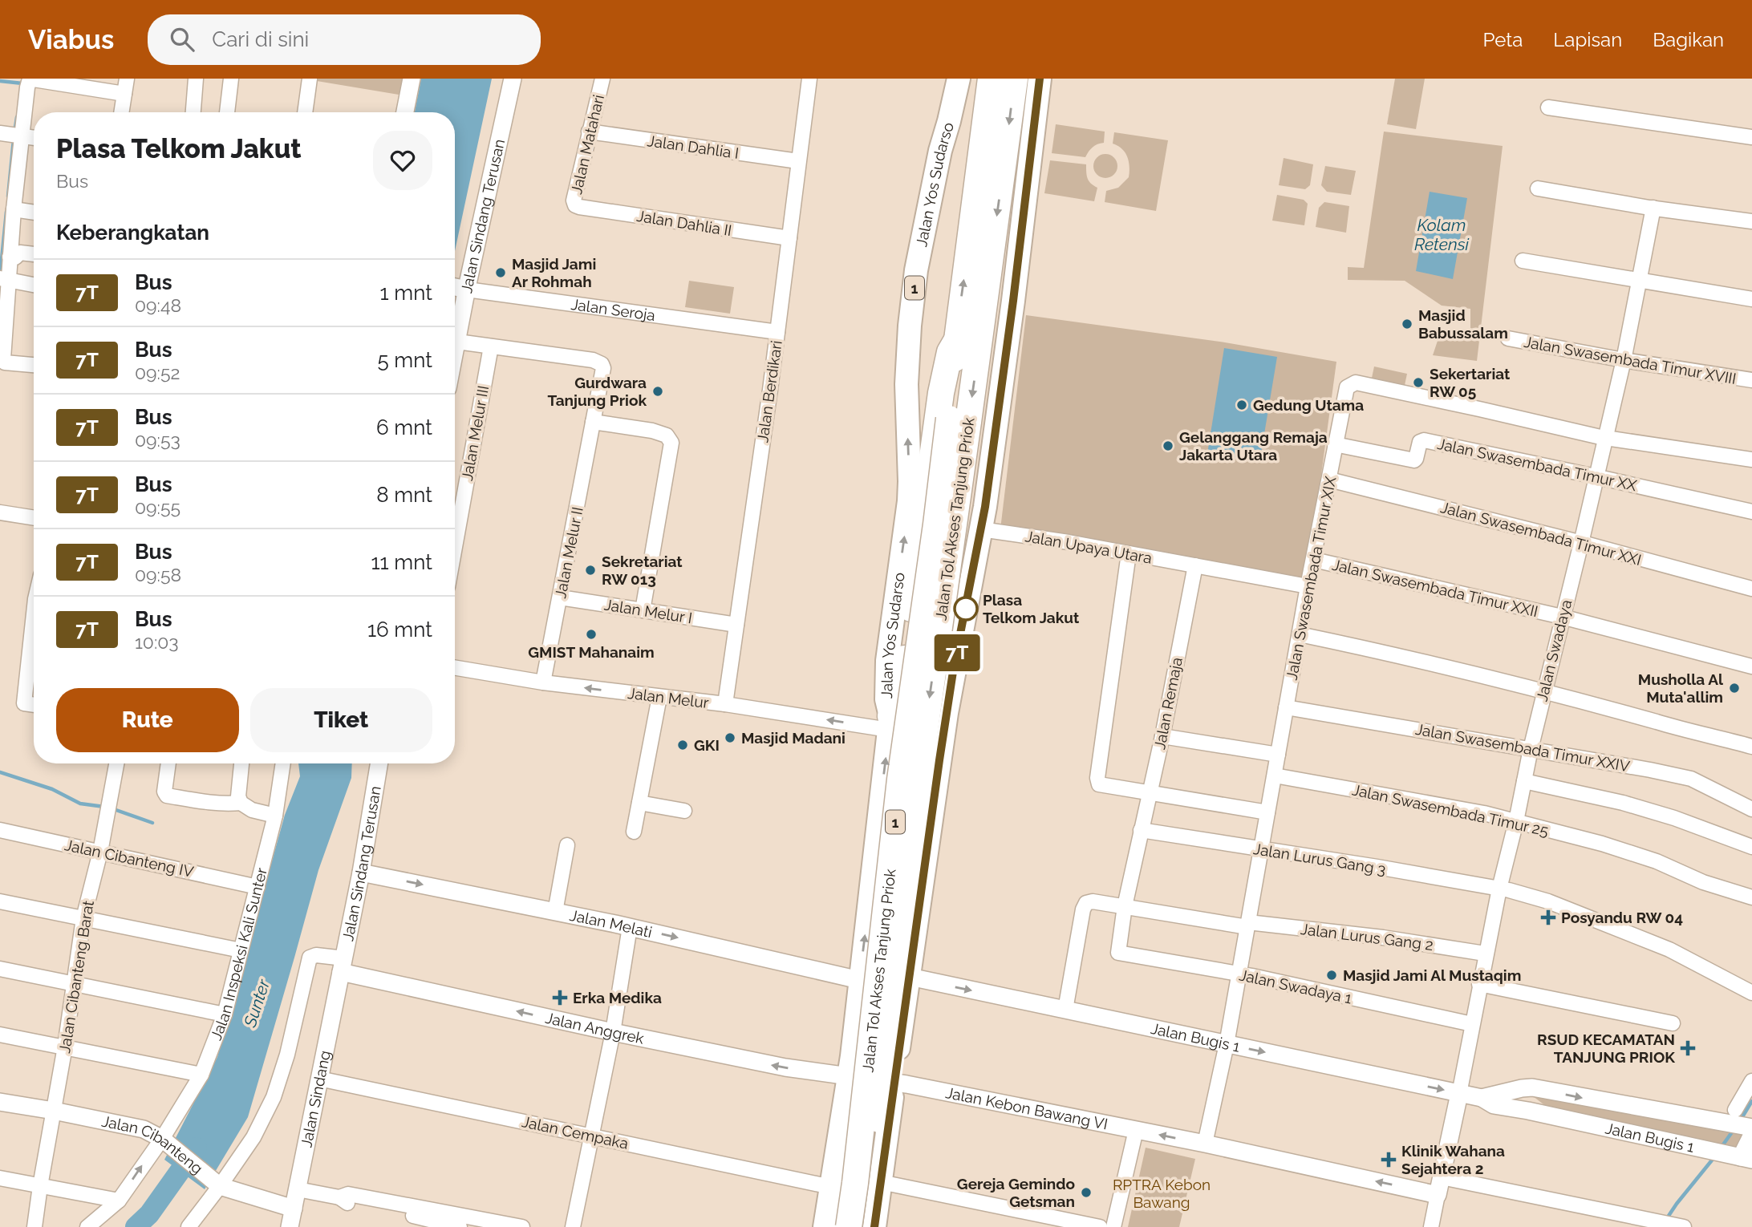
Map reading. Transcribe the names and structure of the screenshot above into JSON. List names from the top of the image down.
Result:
{
  "streets": {
    "highway": ["Jalan Yos Sudarso", "1", "Jalan Tol Akses Tanjung Priok"],
    "street": [
      "Jalan Matahari",
      "Jalan Dahlia I",
      "Jalan Sindang Terusan",
      "Jalan Dahlia II",
      "Jalan Seroja",
      "Jalan Swasembada Timur XVIII",
      "Jalan Berdikari",
      "Jalan Melur III",
      "Jalan Swasembada Timur XX",
      "Jalan Swasembada Timur XXI",
      "Jalan Upaya Utara",
      "Jalan Melur II",
      "Jalan Swasembada Timur XIX",
      "Jalan Swasembada Timur XXII",
      "Jalan Melur I",
      "Jalan Swadaya",
      "Jalan Melur",
      "Jalan Remaja",
      "Jalan Swasembada Timur XXIV",
      "Jalan Swasembada Timur 25",
      "Jalan Cibanteng IV",
      "Jalan Lurus Gang 3",
      "Jalan Melati",
      "Jalan Lurus Gang 2",
      "Jalan Inspeksi Kali Sunter",
      "Jalan Cibanteng Barat",
      "Jalan Swadaya 1",
      "Jalan Anggrek",
      "Jalan Bugis 1",
      "Jalan Sindang",
      "Jalan Kebon Bawang VI",
      "Jalan Cempaka",
      "Jalan Cibanteng"
    ]
  },
  "crossings": [
    ["Jalan Matahari", "Jalan Dahlia I"],
    ["Jalan Matahari", "Jalan Dahlia II"],
    ["Jalan Dahlia I", "Jalan Berdikari"],
    ["Jalan Yos Sudarso", "Jalan Melur"],
    ["Jalan Yos Sudarso", "Jalan Melati"],
    ["Jalan Yos Sudarso", "Jalan Anggrek"],
    ["Jalan Yos Sudarso", "Jalan Kebon Bawang VI"],
    ["Jalan Yos Sudarso", "Jalan Cempaka"],
    ["Jalan Sindang Terusan", "Jalan Seroja"],
    ["Jalan Sindang Terusan", "Jalan Melur II"],
    ["Jalan Sindang Terusan", "Jalan Melati"],
    ["Jalan Sindang Terusan", "Jalan Anggrek"],
    ["Jalan Sindang Terusan", "Jalan Sindang"],
    ["Jalan Dahlia II", "Jalan Berdikari"],
    ["Jalan Seroja", "Jalan Berdikari"],
    ["Jalan Swasembada Timur XVIII", "Jalan Swadaya"],
    ["Jalan Berdikari", "Jalan Melur I"],
    ["Jalan Berdikari", "Jalan Melur"],
    ["Jalan Melur III", "Jalan Melur II"],
    ["Jalan Swasembada Timur XX", "Jalan Swasembada Timur XIX"],
    ["Jalan Swasembada Timur XX", "Jalan Swadaya"],
    ["Jalan Swasembada Timur XXI", "Jalan Swasembada Timur XIX"],
    ["Jalan Swasembada Timur XXI", "Jalan Swadaya"],
    ["Jalan Upaya Utara", "Jalan Remaja"],
    ["Jalan Melur II", "Jalan Melur I"],
    ["Jalan Melur II", "Jalan Melur"],
    ["Jalan Swasembada Timur XIX", "Jalan Swasembada Timur XXII"],
    ["Jalan Swasembada Timur XIX", "Jalan Swadaya"],
    ["Jalan Swasembada Timur XIX", "Jalan Swasembada Timur XXIV"],
    ["Jalan Swasembada Timur XIX", "Jalan Swasembada Timur 25"],
    ["Jalan Swasembada Timur XIX", "Jalan Lurus Gang 3"],
    ["Jalan Swasembada Timur XIX", "Jalan Lurus Gang 2"],
    ["Jalan Swasembada Timur XIX", "Jalan Swadaya 1"],
    ["Jalan Swasembada Timur XIX", "Jalan Bugis 1"],
    ["Jalan Swasembada Timur XXII", "Jalan Swadaya"],
    ["Jalan Swadaya", "Jalan Swasembada Timur XXIV"],
    ["Jalan Swadaya", "Jalan Swasembada Timur 25"],
    ["Jalan Swadaya", "Jalan Lurus Gang 3"],
    ["Jalan Swadaya", "Jalan Lurus Gang 2"],
    ["Jalan Swadaya", "Jalan Swadaya 1"],
    ["Jalan Swadaya", "Jalan Bugis 1"],
    ["Jalan Remaja", "Jalan Lurus Gang 3"],
    ["Jalan Remaja", "Jalan Lurus Gang 2"],
    ["Jalan Remaja", "Jalan Swadaya 1"],
    ["Jalan Cibanteng IV", "Jalan Inspeksi Kali Sunter"],
    ["Jalan Cibanteng IV", "Jalan Cibanteng Barat"],
    ["Jalan Lurus Gang 2", "Jalan Bugis 1"],
    ["Jalan Inspeksi Kali Sunter", "Jalan Cibanteng"],
    ["Jalan Cibanteng Barat", "Jalan Cibanteng"],
    ["Jalan Anggrek", "Jalan Sindang"],
    ["Jalan Anggrek", "Jalan Kebon Bawang VI"],
    ["Jalan Sindang", "Jalan Cempaka"],
    ["Jalan Sindang", "Jalan Cibanteng"]
  ],
  "one_way": [
    "Jalan Melur",
    "Jalan Melati",
    "Jalan Anggrek",
    "Jalan Kebon Bawang VI"
  ],
  "water": ["Kolam Retensi", "Sunter"],
  "parks": ["RPTRA Kebon Bawang"],
  "places": {
    "other": [
      "Masjid Jami Ar Rohmah",
      "Masjid Babussalam",
      "Sekertariat RW 05",
      "Gurdwara Tanjung Priok",
      "Gedung Utama",
      "Gelanggang Remaja Jakarta Utara",
      "Sekretariat RW 013",
      "Plasa Telkom Jakut",
      "GMIST Mahanaim",
      "Musholla Al Muta'allim",
      "Masjid Madani",
      "GKI",
      "Masjid Jami Al Mustaqim",
      "Gereja Gemindo Getsman"
    ],
    "health": [
      "Posyandu RW 04",
      "Erka Medika",
      "RSUD KECAMATAN TANJUNG PRIOK",
      "Klinik Wahana Sejahtera 2"
    ]
  },
  "lines": ["bus line 7T"],
  "page": {
    "header": "Viabus",
    "search": "Cari di sini",
    "nav": ["Peta", "Lapisan", "Bagikan"],
    "on_map": "7T",
    "heading": [
      ["Plasa Telkom Jakut", "Bus"],
      "Keberangkatan"
    ],
    "list": [
      {
        "mark": "7T",
        "name": "Bus",
        "note": "09:48",
        "value": "1 mnt"
      },
      {
        "mark": "7T",
        "name": "Bus",
        "note": "09:52",
        "value": "5 mnt"
      },
      {
        "mark": "7T",
        "name": "Bus",
        "note": "09:53",
        "value": "6 mnt"
      },
      {
        "mark": "7T",
        "name": "Bus",
        "note": "09:55",
        "value": "8 mnt"
      },
      {
        "mark": "7T",
        "name": "Bus",
        "note": "09:58",
        "value": "11 mnt"
      },
      {
        "mark": "7T",
        "name": "Bus",
        "note": "10:03",
        "value": "16 mnt"
      }
    ],
    "buttons": ["Rute", "Tiket"]
  }
}
